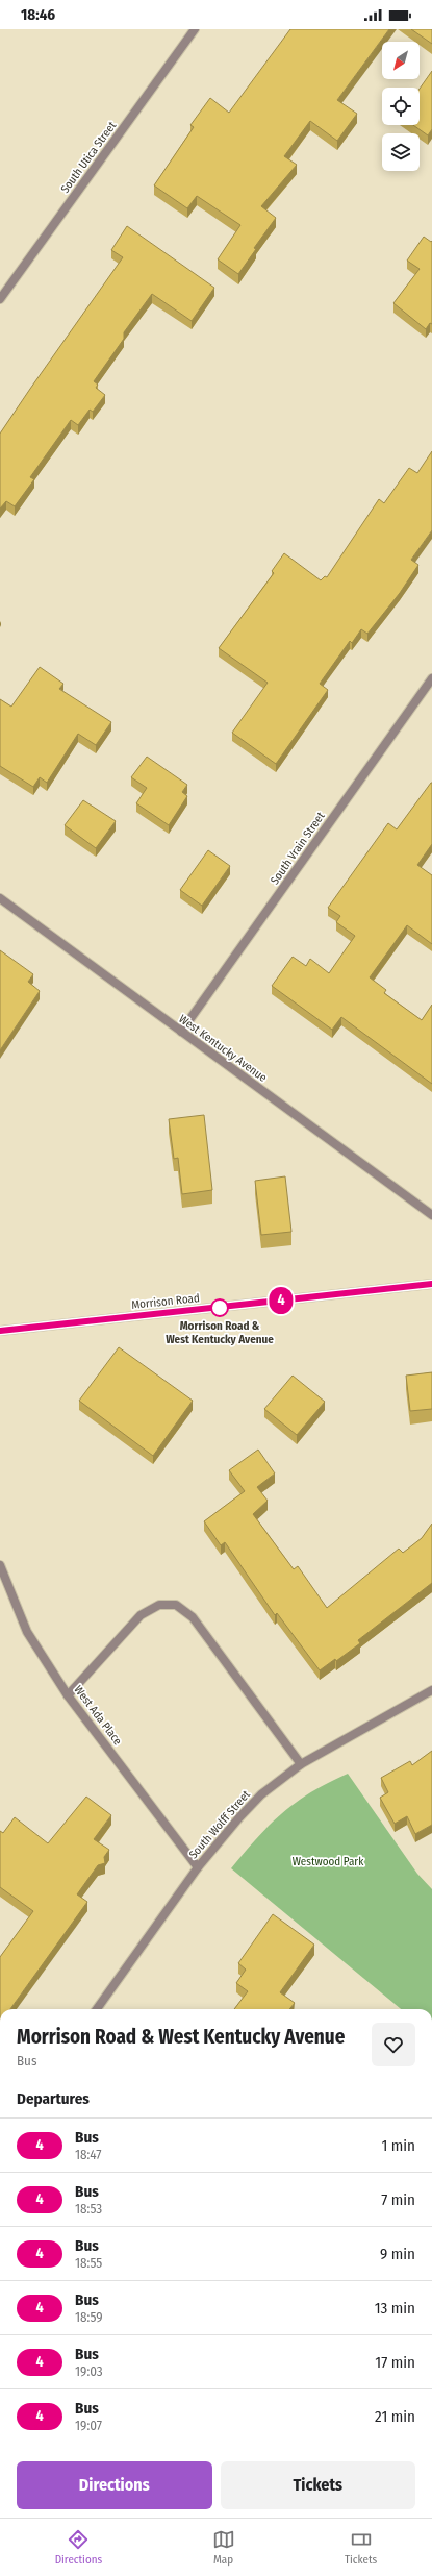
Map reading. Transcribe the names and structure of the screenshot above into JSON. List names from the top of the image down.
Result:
{
  "streets": {
    "main road": ["Morrison Road"],
    "street": [
      "South Utica Street",
      "South Vrain Street",
      "West Kentucky Avenue",
      "West Ada Place",
      "South Wolff Street"
    ]
  },
  "crossings": [
    ["South Vrain Street", "West Kentucky Avenue"],
    ["West Ada Place", "South Wolff Street"]
  ],
  "parks": ["Westwood Park"],
  "places": ["Morrison Road & West Kentucky Avenue"],
  "lines": ["bus line 4"],
  "north": "bottom left",
  "page": {
    "status": "18:46",
    "on_map": "4",
    "heading": [
      ["Morrison Road & West Kentucky Avenue", "Bus"],
      "Departures"
    ],
    "list": [
      {
        "mark": "4",
        "name": "Bus",
        "note": "18:47",
        "value": "1 min"
      },
      {
        "mark": "4",
        "name": "Bus",
        "note": "18:53",
        "value": "7 min"
      },
      {
        "mark": "4",
        "name": "Bus",
        "note": "18:55",
        "value": "9 min"
      },
      {
        "mark": "4",
        "name": "Bus",
        "note": "18:59",
        "value": "13 min"
      },
      {
        "mark": "4",
        "name": "Bus",
        "note": "19:03",
        "value": "17 min"
      },
      {
        "mark": "4",
        "name": "Bus",
        "note": "19:07",
        "value": "21 min"
      }
    ],
    "buttons": ["Directions", "Tickets"],
    "tabs": ["Directions", "Map", "Tickets"]
  }
}
